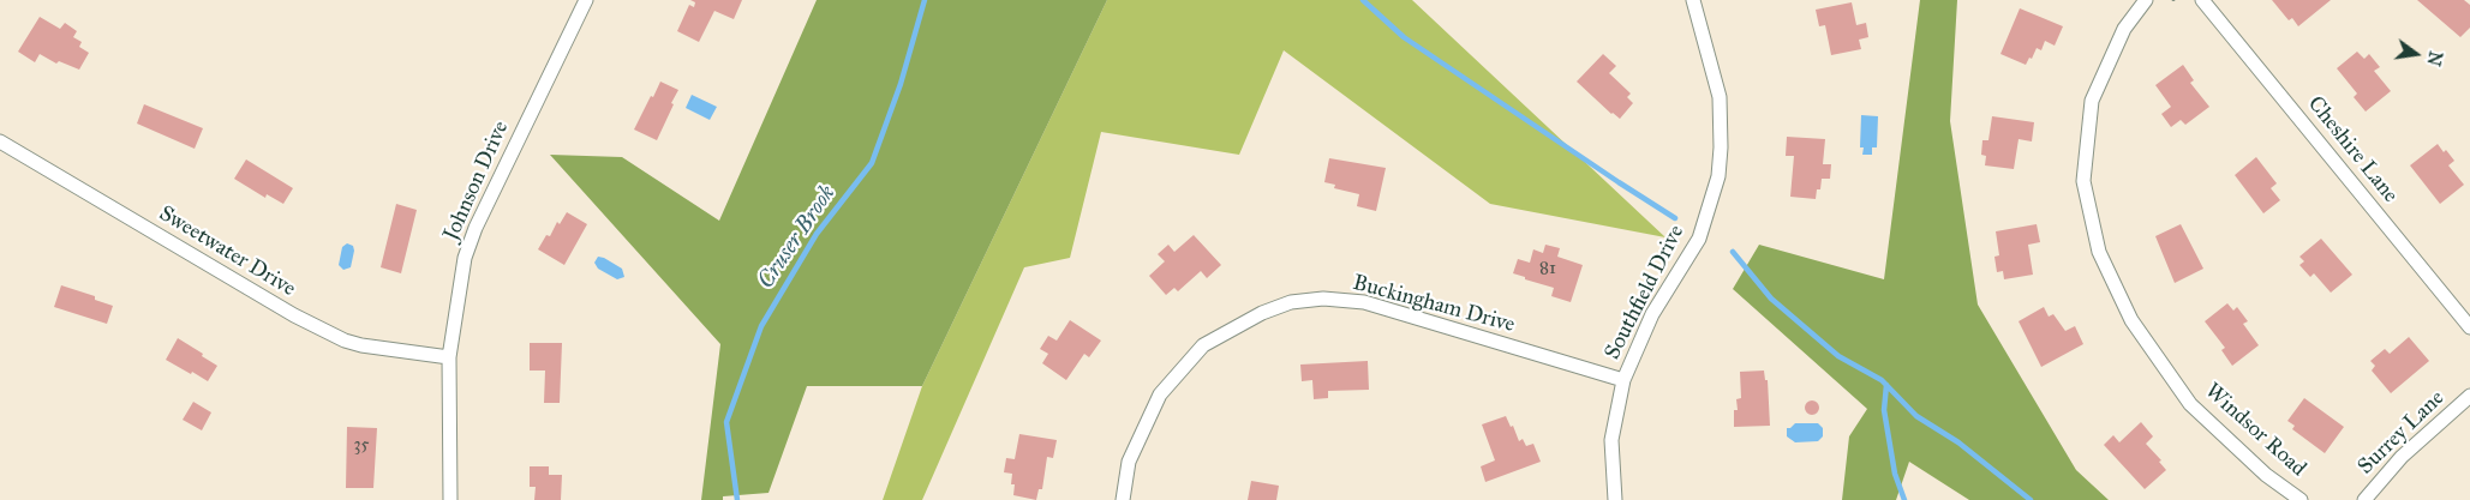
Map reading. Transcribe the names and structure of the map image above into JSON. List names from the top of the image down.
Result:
{
  "streets": {
    "street": [
      "Cheshire Lane",
      "Johnson Drive",
      "Sweetwater Drive",
      "Southfield Drive",
      "Buckingham Drive",
      "Windsor Road",
      "Surrey Lane"
    ]
  },
  "crossings": [
    ["Johnson Drive", "Sweetwater Drive"],
    ["Southfield Drive", "Buckingham Drive"]
  ],
  "water": ["Cruser Brook"],
  "house_numbers": ["81", "35"],
  "north": "right"
}
